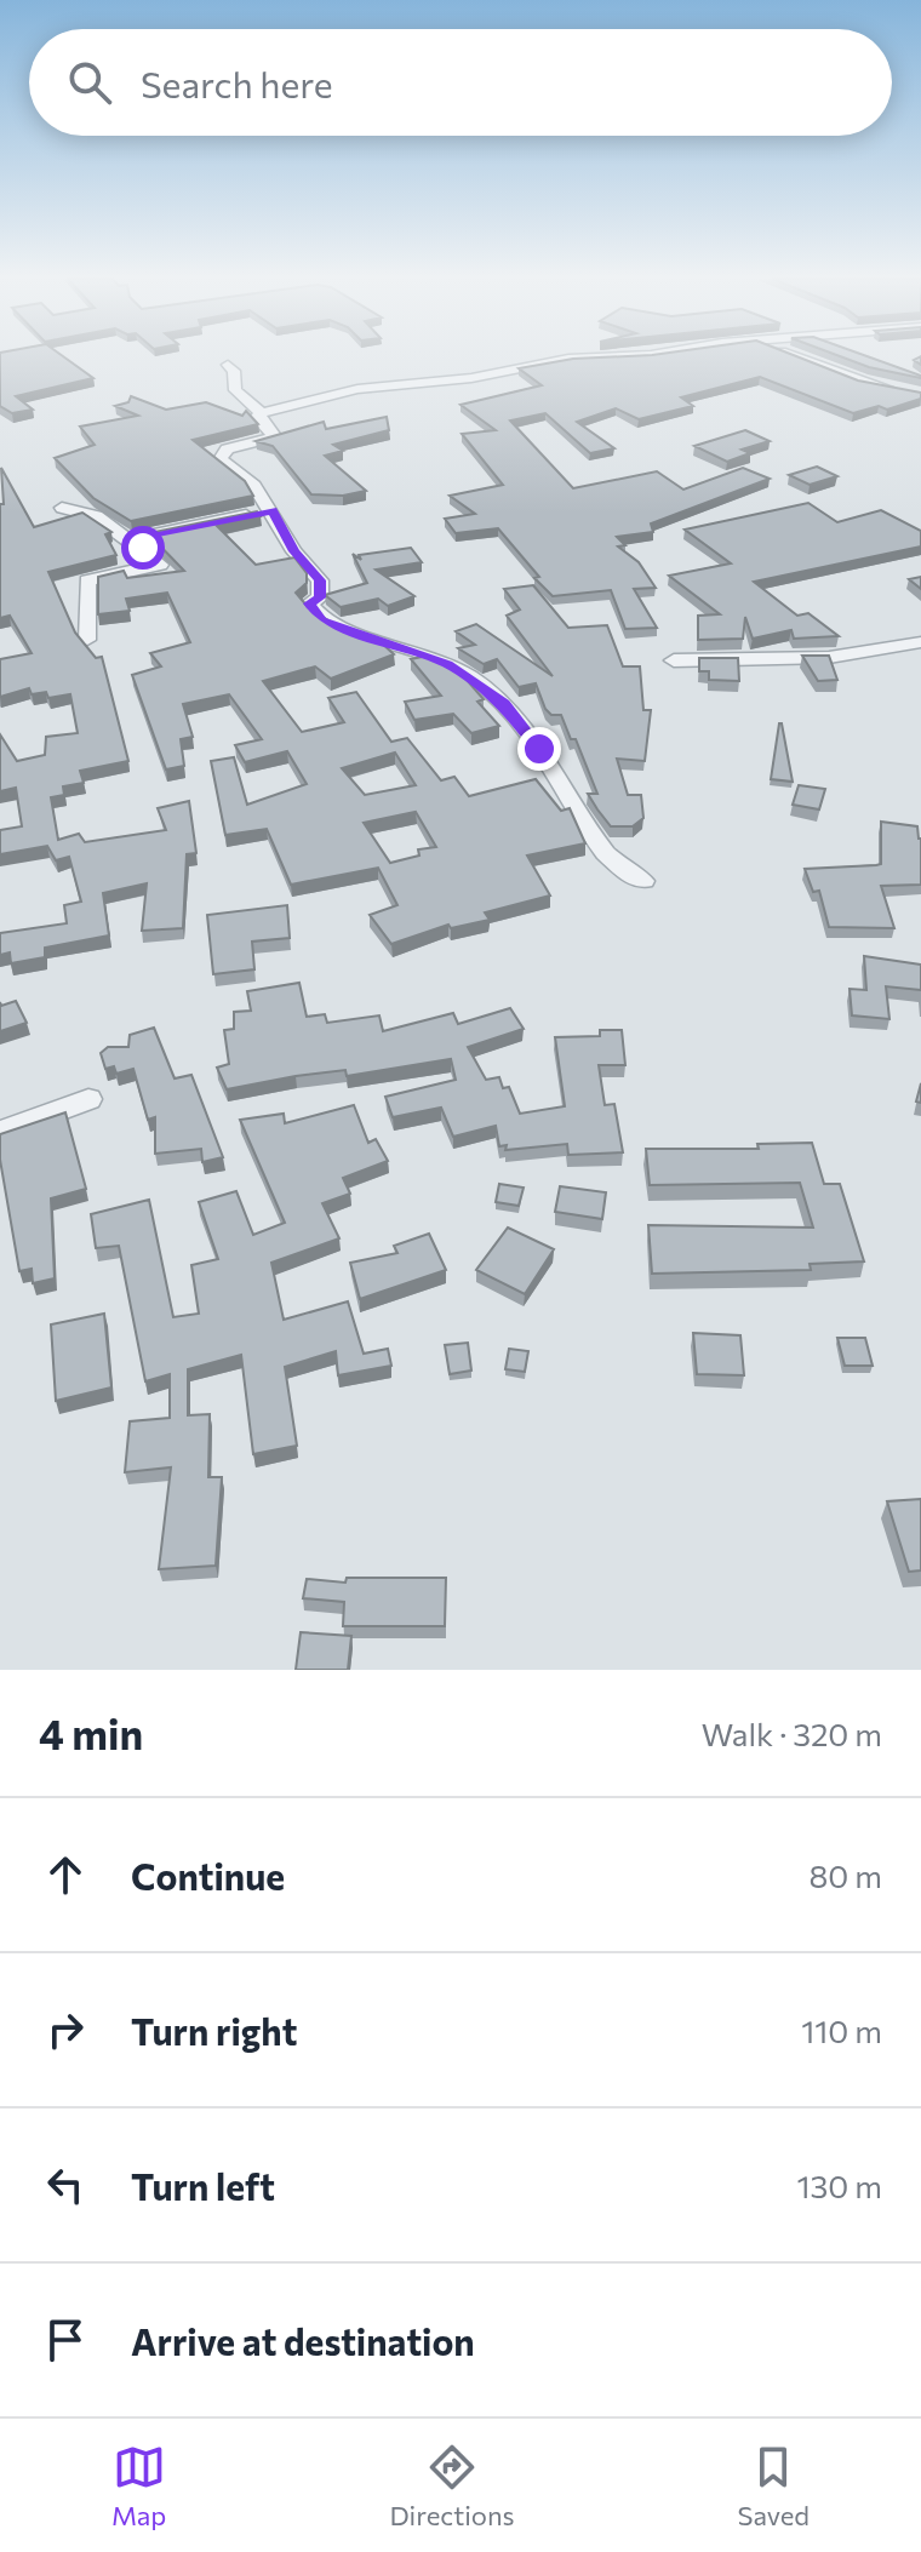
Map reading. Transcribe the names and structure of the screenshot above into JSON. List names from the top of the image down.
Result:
{
  "page": {
    "search": "Search here",
    "heading": ["4 min", "Walk · 320 m"],
    "list": [
      ["Continue", "80 m"],
      ["Turn right", "110 m"],
      ["Turn left", "130 m"],
      "Arrive at destination"
    ],
    "nav": ["Map", "Directions", "Saved"]
  }
}
